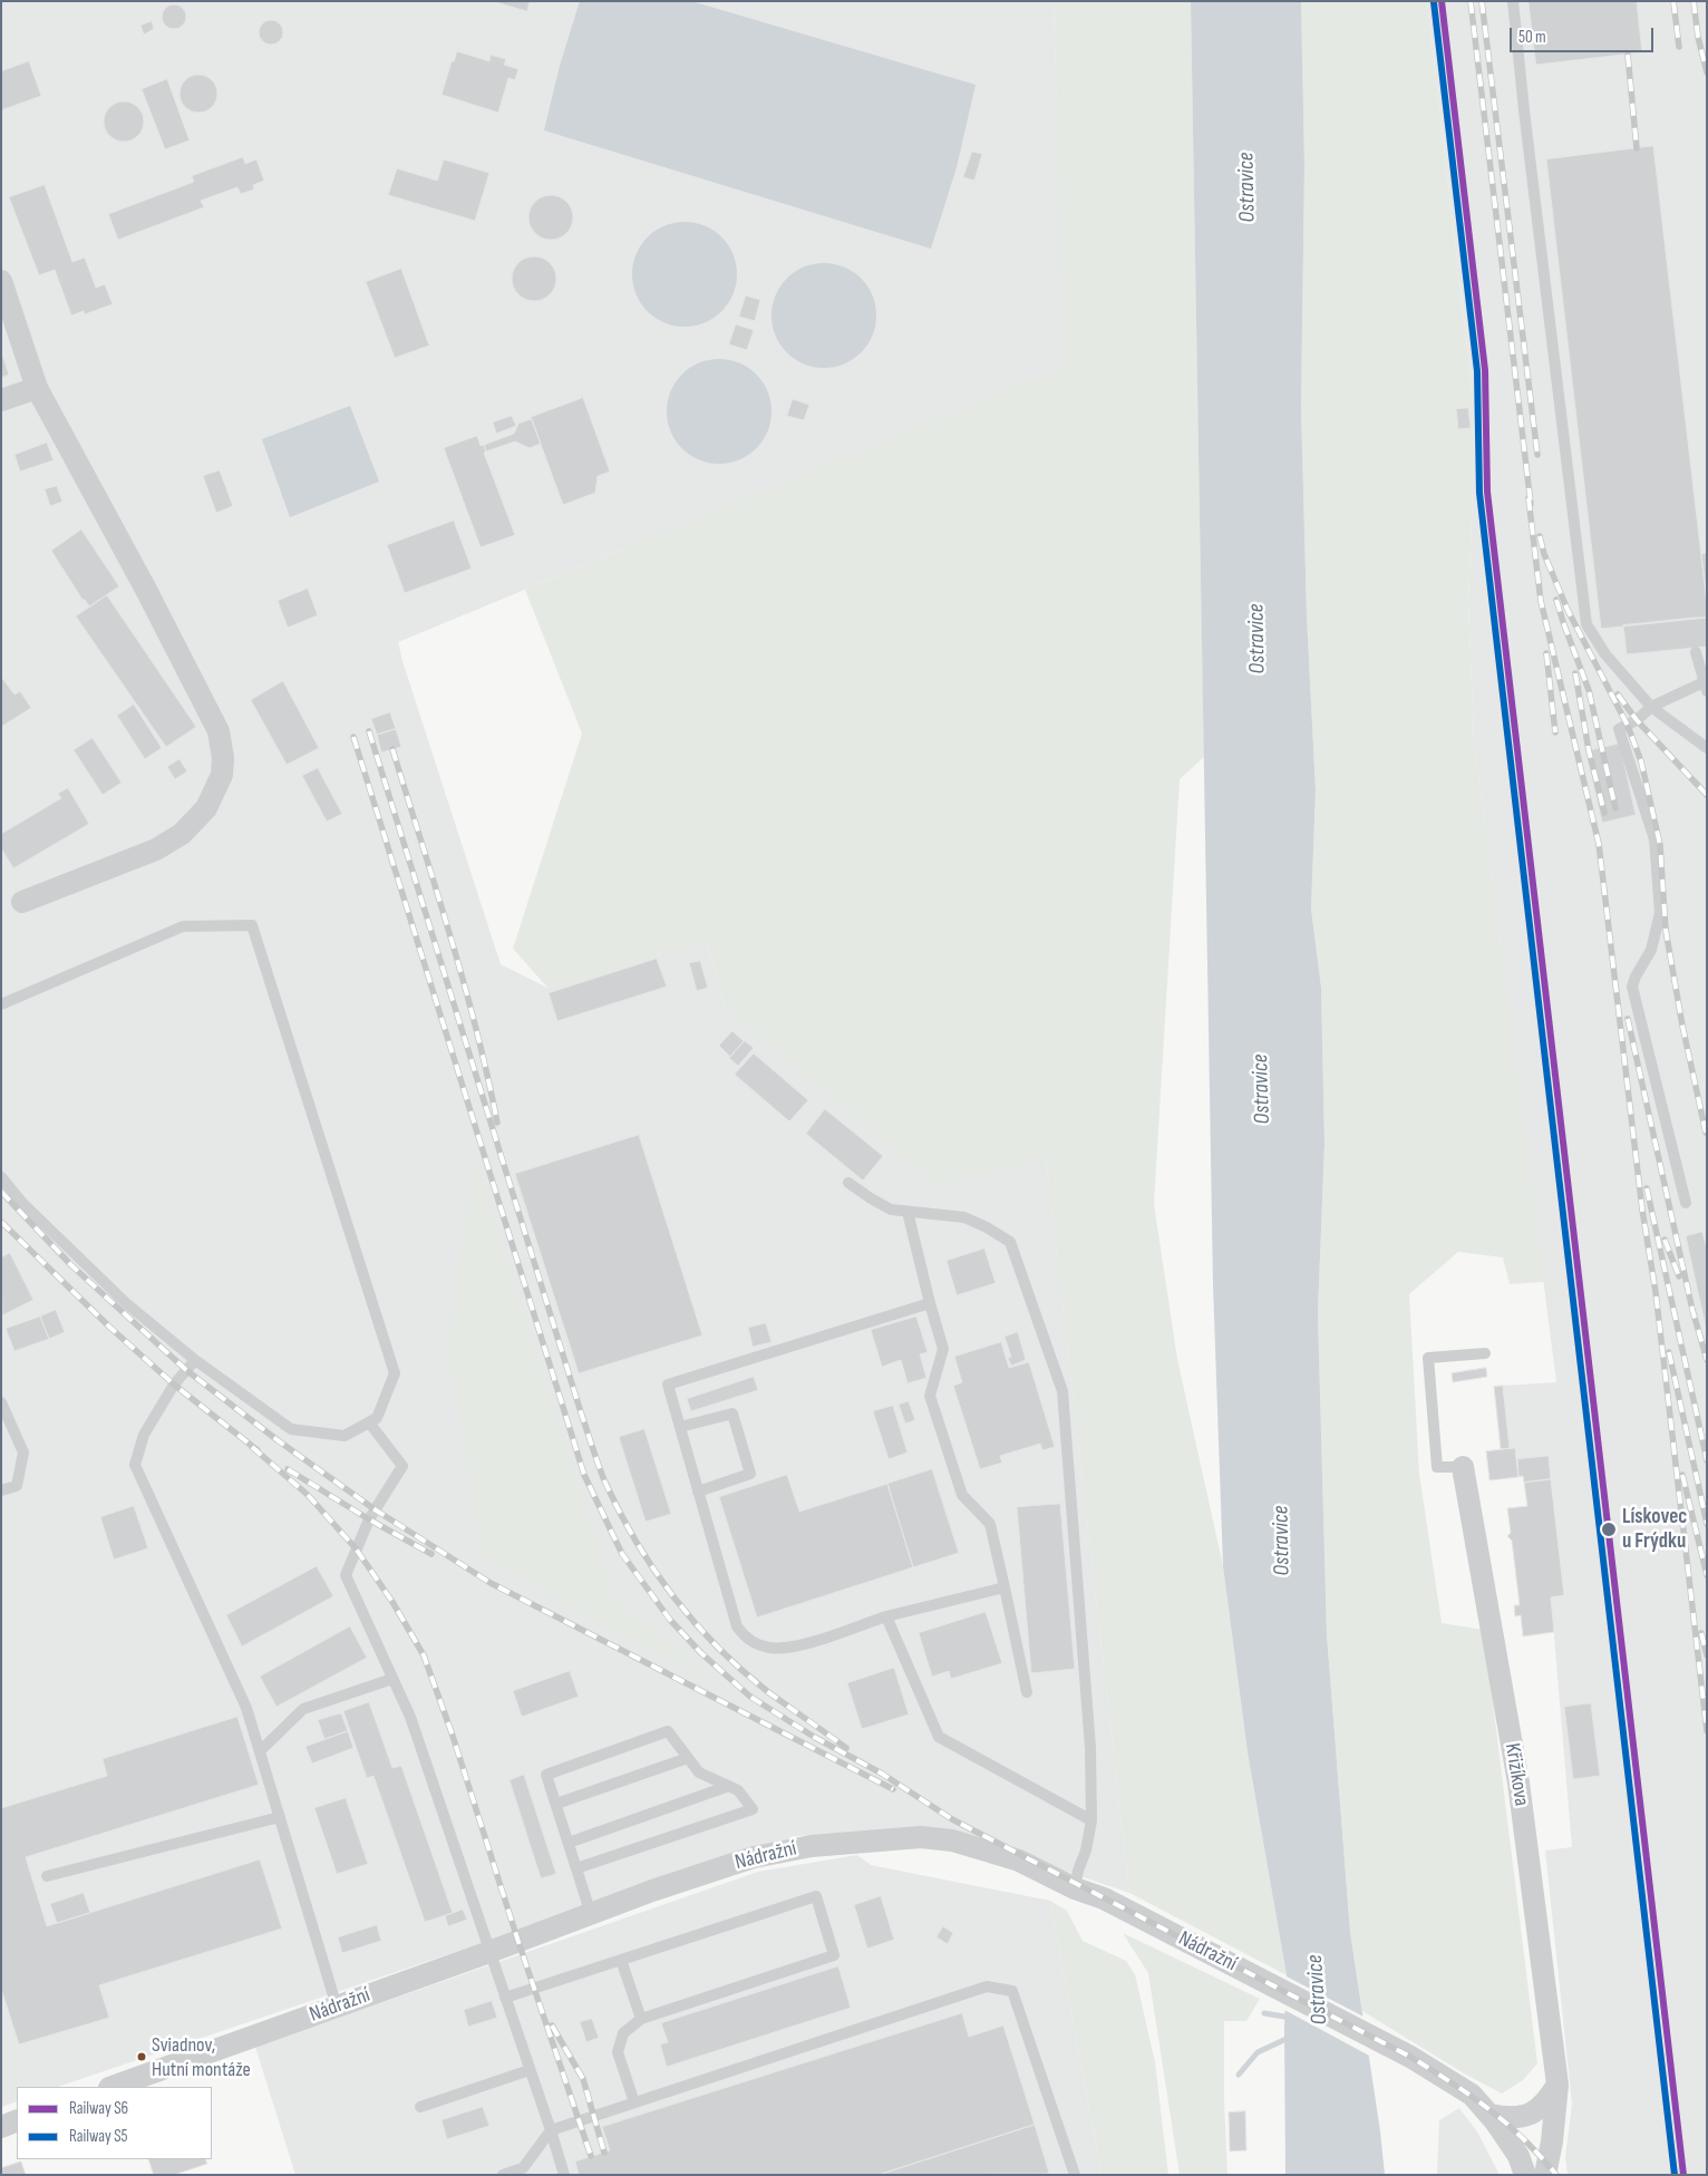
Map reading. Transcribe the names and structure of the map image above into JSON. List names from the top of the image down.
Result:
{
  "streets": {
    "street": ["Křižíkova", "Nádražní"]
  },
  "water": ["Ostravice"],
  "places": ["Lískovec u Frýdku", "Sviadnov, Hutní montáže"],
  "lines": ["rail line S6", "rail line S5"],
  "legend": ["Railway S6", "Railway S5"],
  "scale_bar": "50 m"
}
